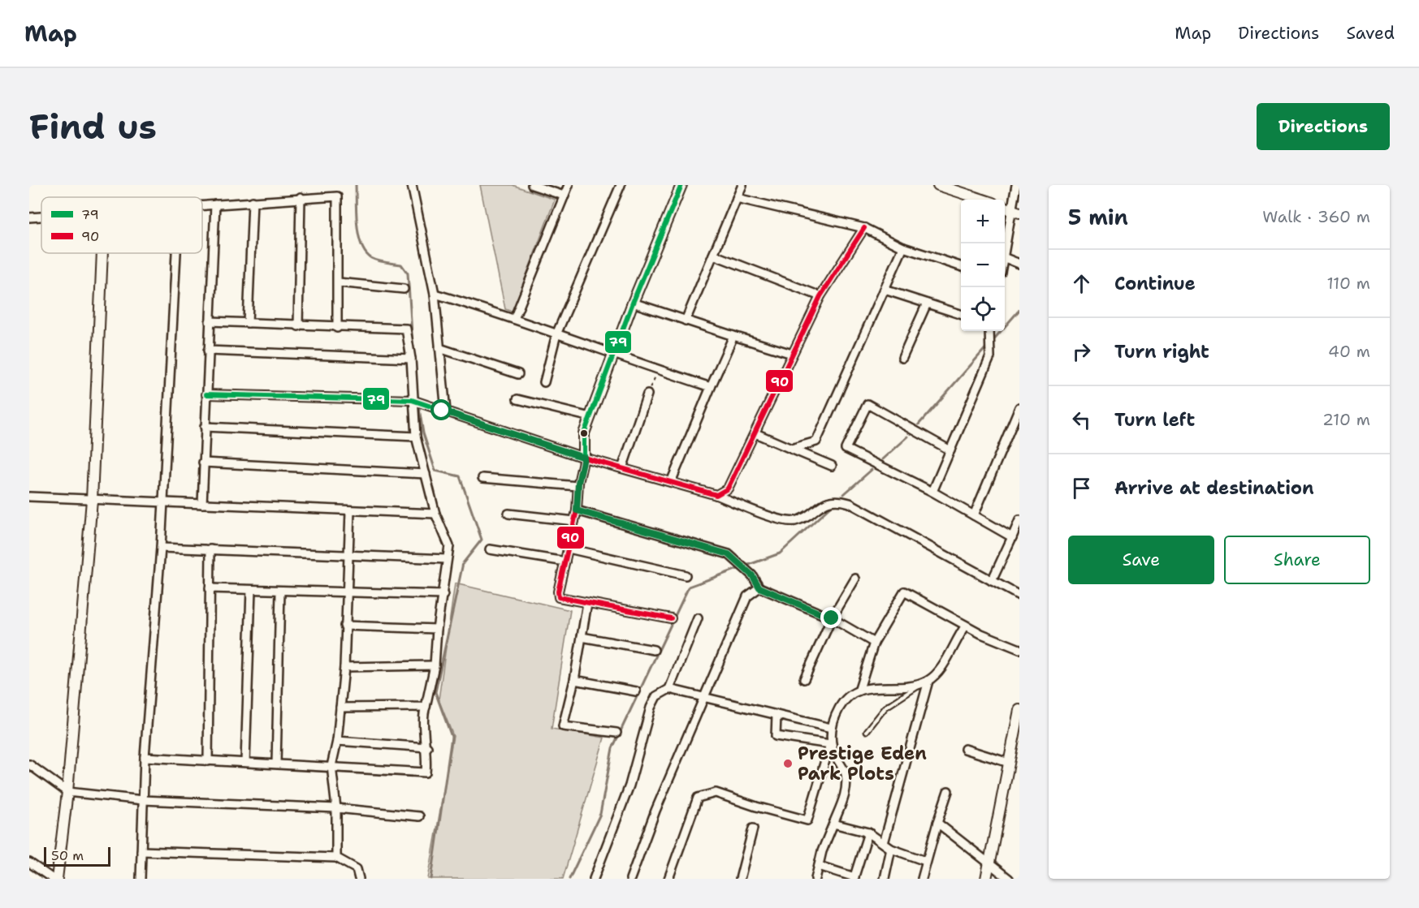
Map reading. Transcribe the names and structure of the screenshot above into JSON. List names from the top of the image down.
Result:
{
  "places": ["Prestige Eden Park Plots"],
  "lines": ["transit line 79", "transit line 90"],
  "legend": ["79", "90"],
  "scale_bar": "50 m",
  "page": {
    "header": "Map",
    "nav": ["Map", "Directions", "Saved"],
    "buttons": [
      "Directions",
      ["Save", "Share"]
    ],
    "title": "Find us",
    "heading": ["5 min", "Walk · 360 m"],
    "map_buttons": ["+", "−"],
    "list": [
      ["Continue", "110 m"],
      ["Turn right", "40 m"],
      ["Turn left", "210 m"],
      "Arrive at destination"
    ],
    "scale": "50 m"
  }
}
